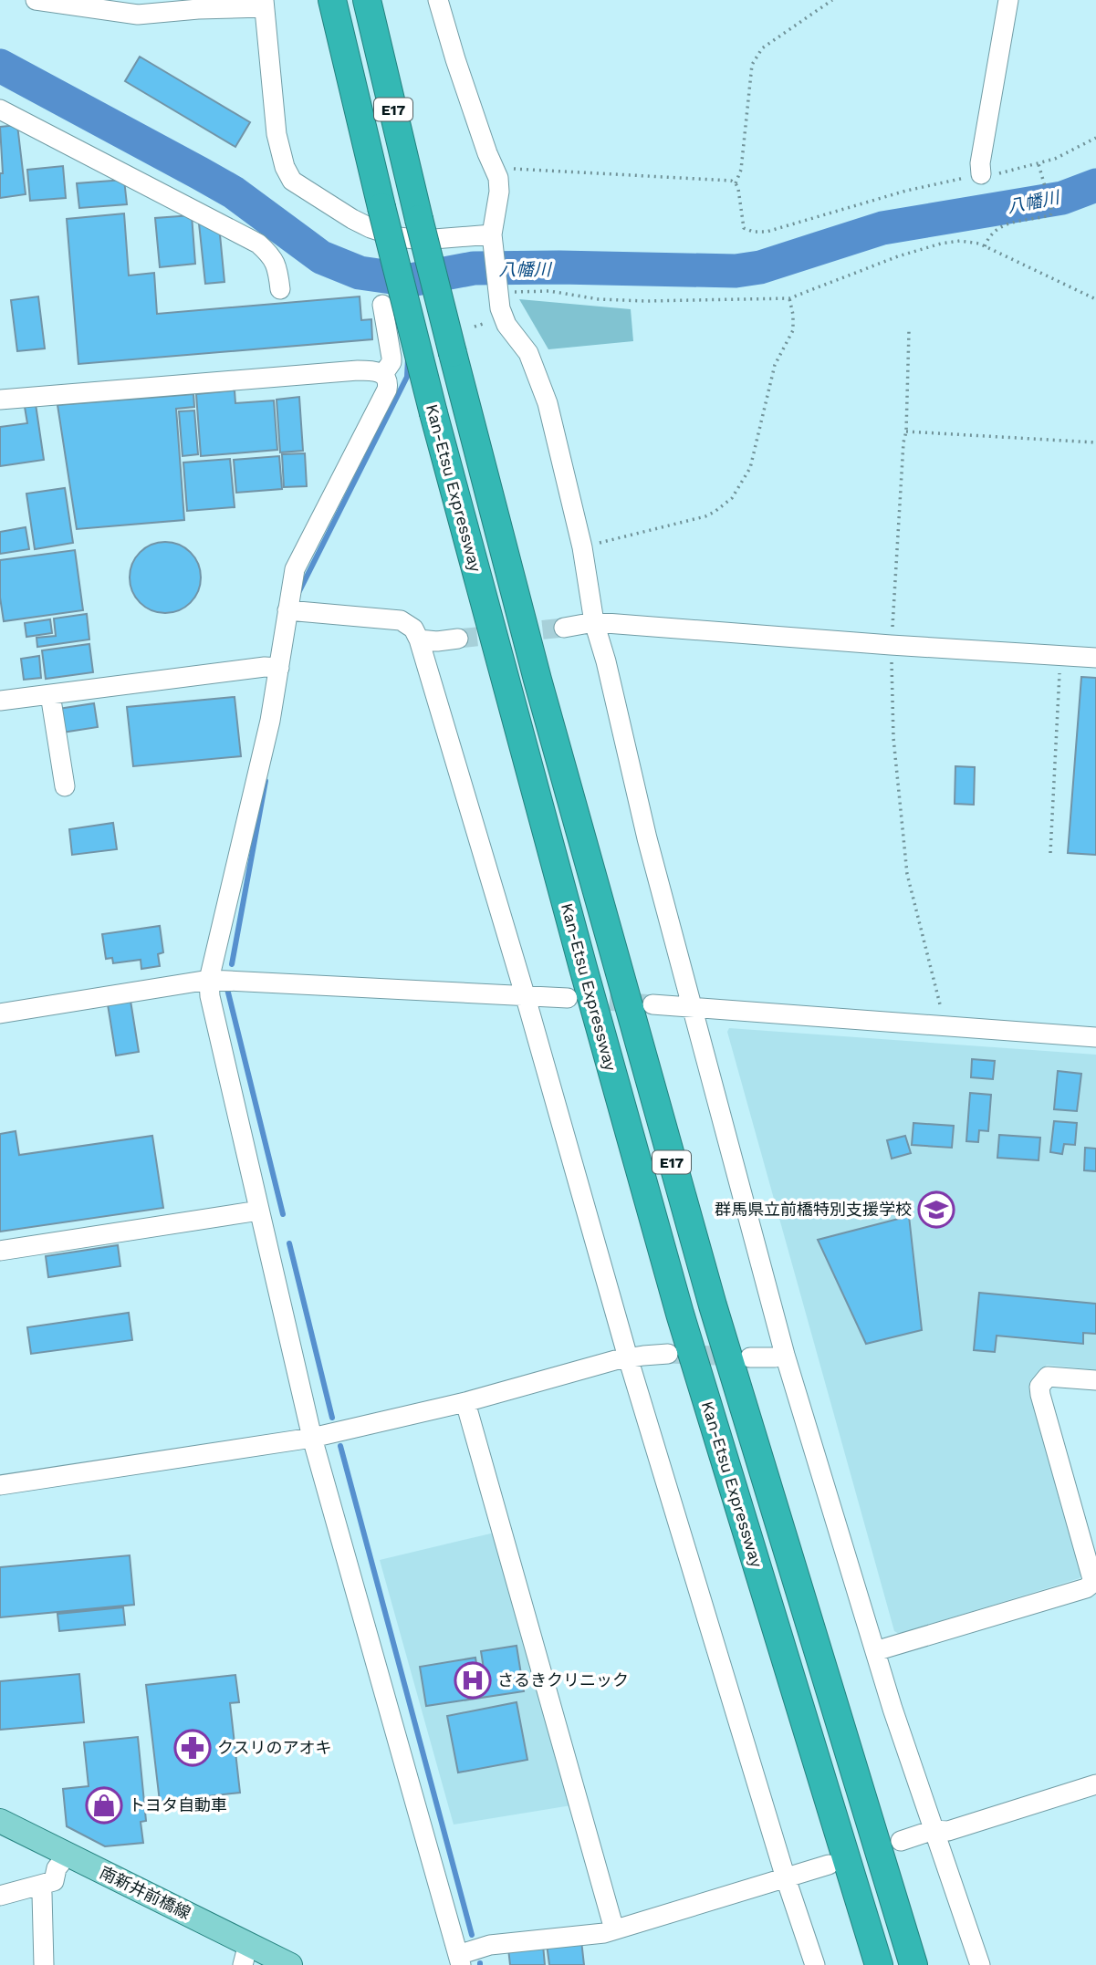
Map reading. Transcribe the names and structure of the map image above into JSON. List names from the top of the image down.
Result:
{
  "streets": {
    "highway": ["E17", "Kan-Etsu Expressway"],
    "main road": ["南新井前橋線"]
  },
  "water": ["八幡川"],
  "places": {
    "school or university": ["群馬県立前橋特別支援学校"],
    "hospital": ["さるきクリニック"],
    "pharmacy": ["クスリのアオキ"],
    "shop": ["トヨタ自動車"]
  }
}
